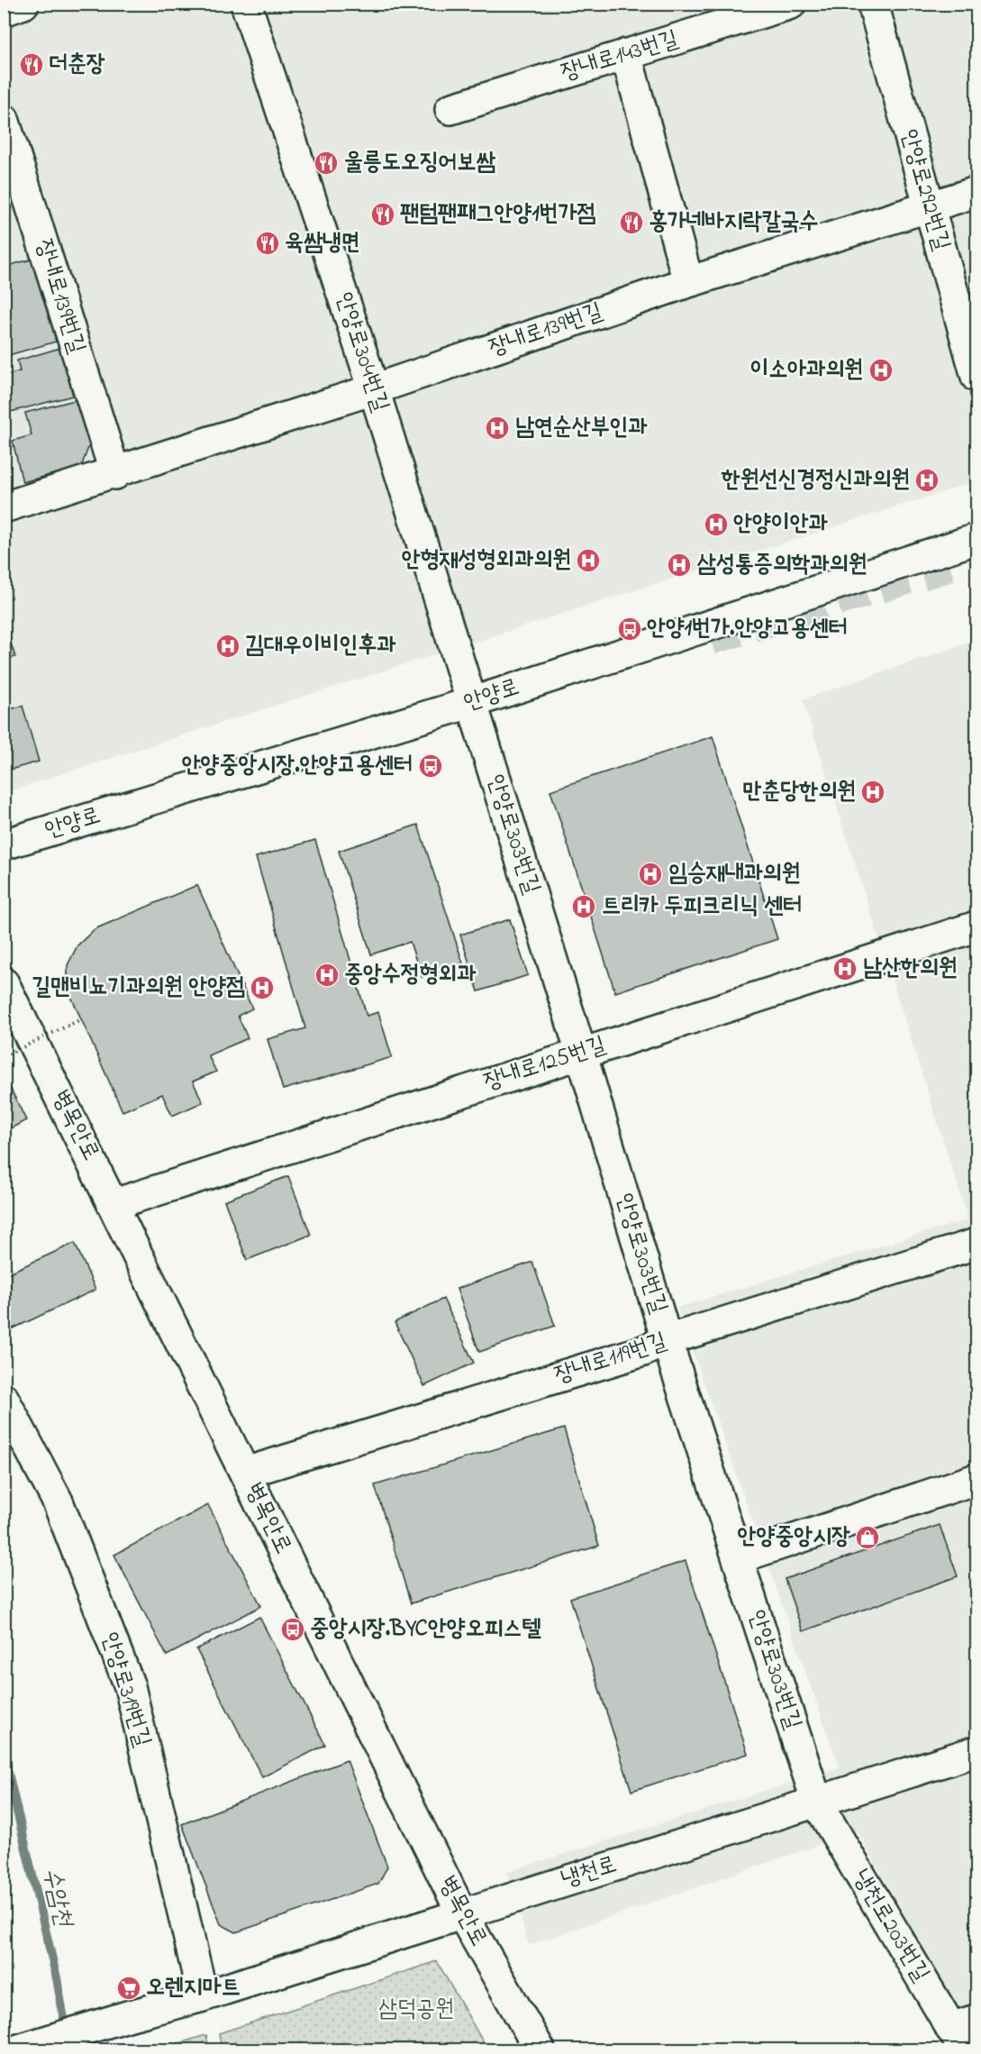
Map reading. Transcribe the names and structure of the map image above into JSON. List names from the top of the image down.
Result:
{
  "streets": {
    "street": [
      "장내로143번길",
      "안양로292번길",
      "장내로139번길",
      "안양로304번길",
      "안양로",
      "안양로303번길",
      "장내로125번길",
      "병목안로",
      "장내로119번길",
      "안양로319번길",
      "냉천로",
      "냉천로203번길"
    ]
  },
  "crossings": [
    ["안양로292번길", "장내로139번길"],
    ["장내로139번길", "안양로304번길"],
    ["안양로304번길", "안양로"],
    ["안양로304번길", "안양로303번길"],
    ["안양로", "안양로303번길"],
    ["안양로303번길", "장내로125번길"],
    ["안양로303번길", "장내로119번길"],
    ["안양로303번길", "냉천로"],
    ["안양로303번길", "냉천로203번길"],
    ["장내로125번길", "병목안로"],
    ["병목안로", "장내로119번길"],
    ["병목안로", "냉천로"],
    ["안양로319번길", "냉천로"],
    ["냉천로", "냉천로203번길"]
  ],
  "water": ["수암천"],
  "parks": ["삼덕공원"],
  "places": {
    "restaurant": [
      "더춘장",
      "울릉도오징어보쌈",
      "팬텀팬패그안양1번가점",
      "홍가네바지락칼국수",
      "육쌈냉면"
    ],
    "hospital": [
      "이소아과의원",
      "남연순산부인과",
      "한원선신경정신과의원",
      "안양이안과",
      "안형재성형외과의원",
      "삼성통증의학과의원",
      "김대우이비인후과",
      "만춘당한의원",
      "임승재내과의원",
      "트리카 두피크리닉 센터",
      "남산한의원",
      "중앙수정형외과",
      "길맨비뇨기과의원 안양점"
    ],
    "bus stop": ["안양1번가.안양고용센터", "안양중앙시장.안양고용센터", "중앙시장.BYC안양오피스텔"],
    "shop": ["안양중앙시장"],
    "supermarket": ["오렌지마트"]
  }
}
